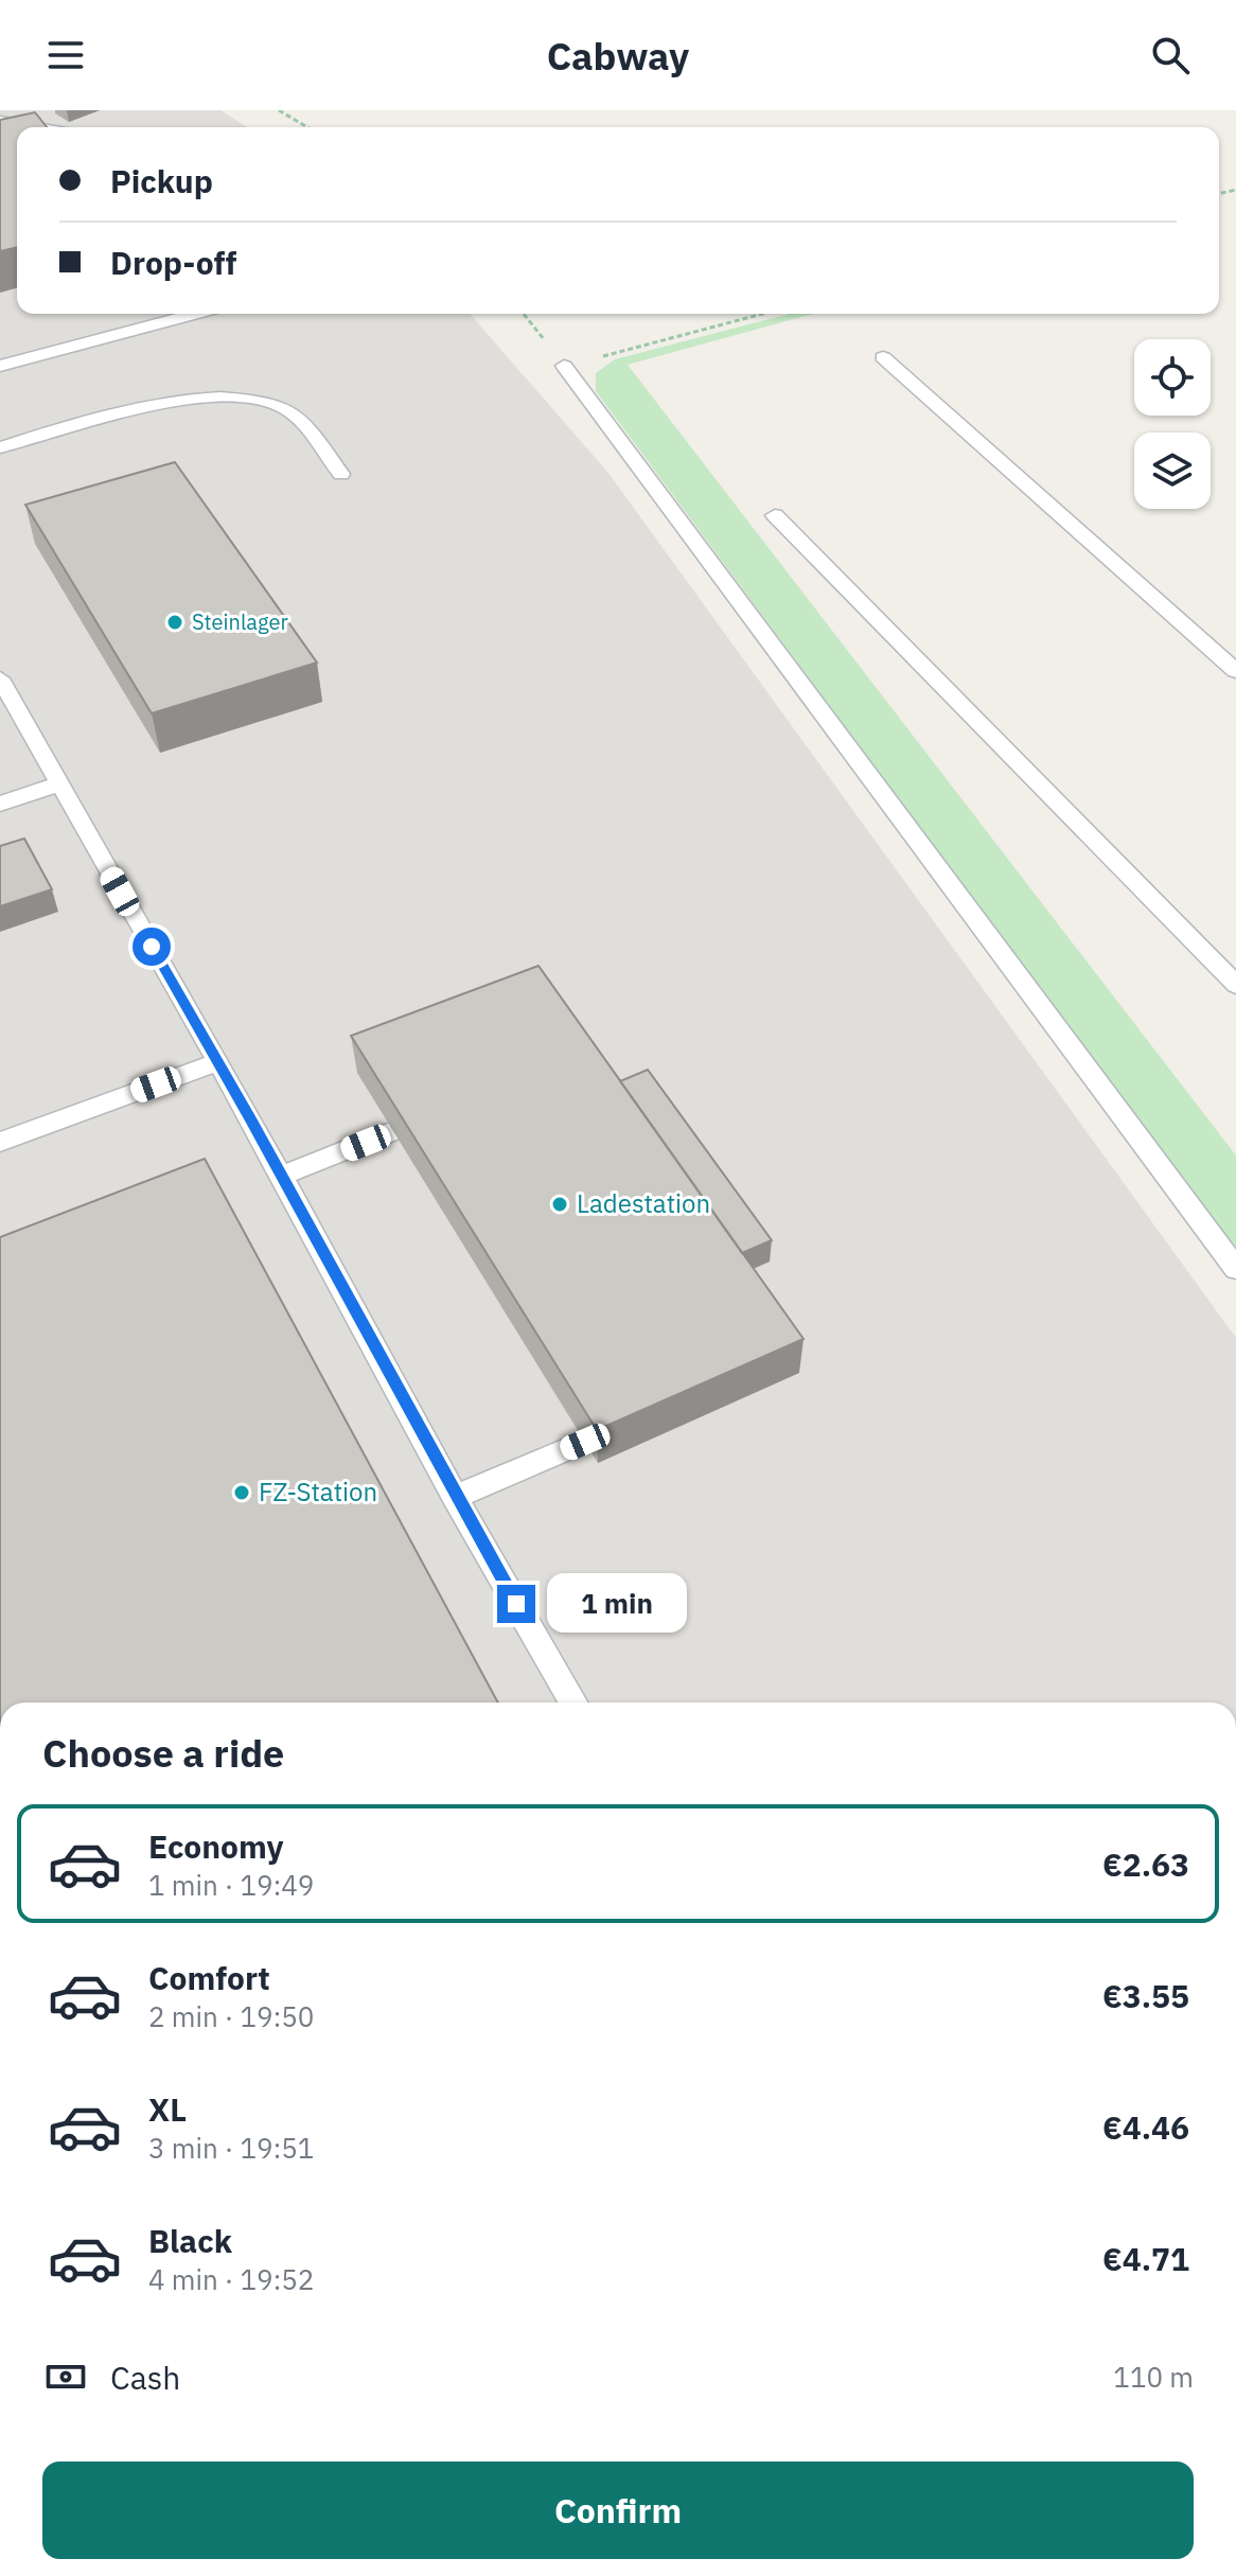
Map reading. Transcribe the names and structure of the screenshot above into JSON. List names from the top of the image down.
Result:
{
  "places": ["Steinlager", "Ladestation", "FZ-Station"],
  "page": {
    "header": "Cabway",
    "banner": ["Pickup", "Drop-off"],
    "bubble": "1 min",
    "heading": "Choose a ride",
    "list": [
      {
        "name": "Economy",
        "note": "1 min · 19:49",
        "value": "€2.63"
      },
      {
        "name": "Comfort",
        "note": "2 min · 19:50",
        "value": "€3.55"
      },
      {
        "name": "XL",
        "note": "3 min · 19:51",
        "value": "€4.46"
      },
      {
        "name": "Black",
        "note": "4 min · 19:52",
        "value": "€4.71"
      }
    ],
    "pay": ["Cash", "110 m"],
    "buttons": "Confirm"
  }
}
